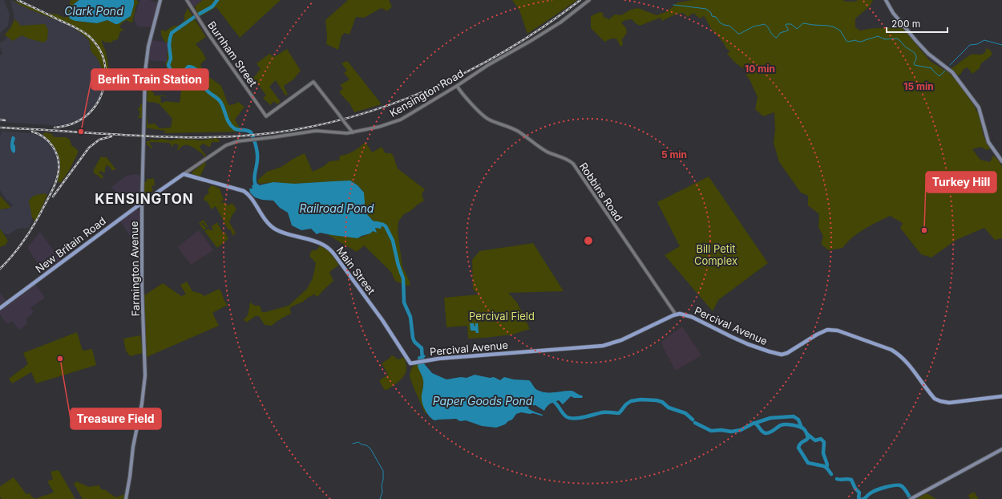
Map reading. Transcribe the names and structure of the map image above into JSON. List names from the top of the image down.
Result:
{
  "streets": {
    "main road": [
      "New Britain Road",
      "Farmington Avenue",
      "Main Street",
      "Percival Avenue"
    ],
    "street": ["Burnham Street", "Kensington Road", "Robbins Road"]
  },
  "crossings": [
    ["Burnham Street", "Kensington Road"],
    ["Kensington Road", "Robbins Road"],
    ["Kensington Road", "New Britain Road"],
    ["Kensington Road", "Main Street"],
    ["Robbins Road", "Percival Avenue"],
    ["New Britain Road", "Farmington Avenue"],
    ["New Britain Road", "Main Street"],
    ["Main Street", "Percival Avenue"]
  ],
  "districts": ["KENSINGTON"],
  "water": ["Clark Pond", "Railroad Pond", "Paper Goods Pond"],
  "parks": ["Bill Petit Complex", "Percival Field"],
  "places": ["Berlin Train Station", "Turkey Hill", "Treasure Field"],
  "scale_bar": "200 m",
  "rings": ["10 min", "15 min", "5 min"]
}
